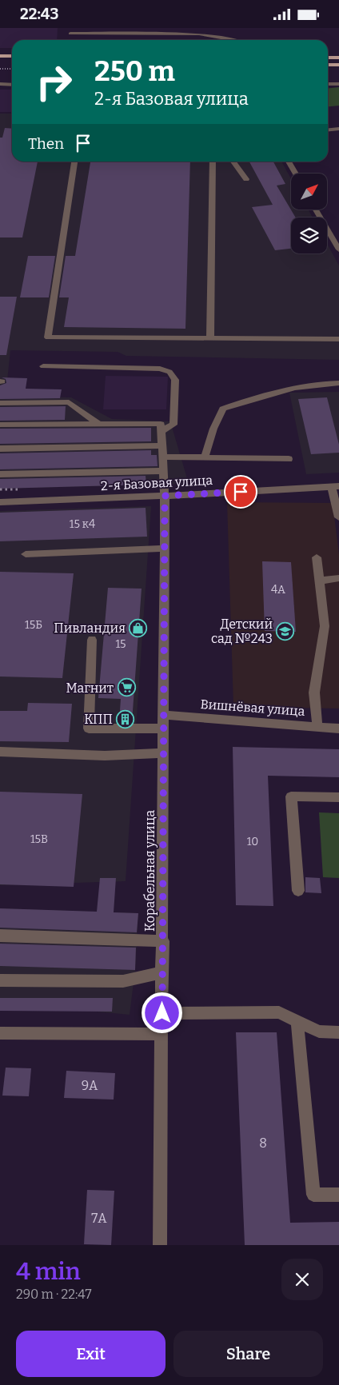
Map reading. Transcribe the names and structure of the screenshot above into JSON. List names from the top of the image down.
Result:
{
  "streets": {
    "street": ["2-я Базовая улица", "Вишнёвая улица", "Корабельная улица"]
  },
  "crossings": [
    ["2-я Базовая улица", "Корабельная улица"],
    ["Вишнёвая улица", "Корабельная улица"]
  ],
  "places": {
    "shop": ["Пивландия"],
    "school or university": ["Детский сад №243"],
    "supermarket": ["Магнит"],
    "building": ["КПП"]
  },
  "house_numbers": [
    "15 к4",
    "4А",
    "15Б",
    "15",
    "15В",
    "10",
    "9А",
    "8",
    "7А"
  ],
  "north": "top right",
  "page": {
    "status": "22:43",
    "turn": ["250 m", "2-я Базовая улица"],
    "then": "Then",
    "heading": ["4 min", "290 m · 22:47"],
    "buttons": ["Exit", "Share"]
  }
}
